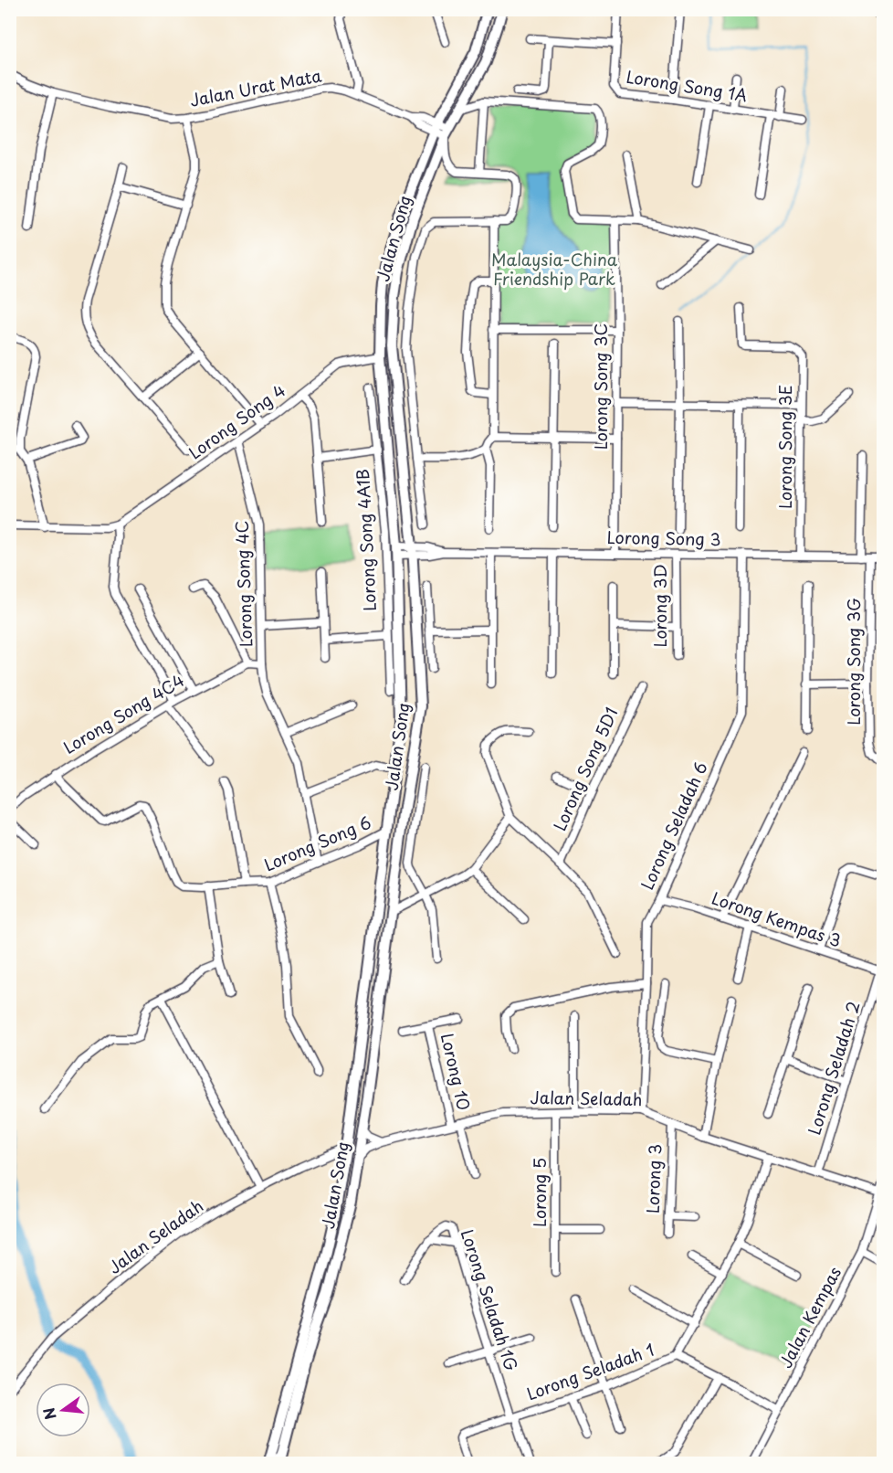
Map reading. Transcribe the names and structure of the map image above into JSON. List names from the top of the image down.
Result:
{
  "streets": {
    "main road": ["Jalan Song"],
    "street": [
      "Lorong Song 1A",
      "Jalan Urat Mata",
      "Lorong Song 3C",
      "Lorong Song 4",
      "Lorong Song 3E",
      "Lorong Song 3",
      "Lorong Song 4A1B",
      "Lorong Song 4C",
      "Lorong 3D",
      "Lorong Song 3G",
      "Lorong Song 4C4",
      "Lorong Song 5D1",
      "Lorong Seladah 6",
      "Lorong Song 6",
      "Lorong Kempas 3",
      "Lorong Seladah 2",
      "Lorong 10",
      "Jalan Seladah",
      "Lorong 3",
      "Lorong 5",
      "Lorong Seladah 1G",
      "Jalan Kempas",
      "Lorong Seladah 1"
    ]
  },
  "crossings": [
    ["Jalan Urat Mata", "Jalan Song"],
    ["Jalan Song", "Lorong Song 4"],
    ["Jalan Song", "Lorong Song 3"],
    ["Jalan Song", "Lorong Song 6"],
    ["Jalan Song", "Jalan Seladah"],
    ["Lorong Song 3C", "Lorong Song 3"],
    ["Lorong Song 4", "Lorong Song 4C"],
    ["Lorong Song 3E", "Lorong Song 3"],
    ["Lorong Song 3", "Lorong 3D"],
    ["Lorong Song 3", "Lorong Song 3G"],
    ["Lorong Song 3", "Lorong Seladah 6"],
    ["Lorong Song 4C", "Lorong Song 6"],
    ["Lorong Song 4C4", "Lorong Song 6"],
    ["Lorong Seladah 6", "Lorong Kempas 3"],
    ["Lorong Seladah 6", "Jalan Seladah"],
    ["Lorong Kempas 3", "Lorong Seladah 2"],
    ["Lorong Seladah 2", "Jalan Seladah"],
    ["Lorong 10", "Jalan Seladah"],
    ["Jalan Seladah", "Lorong 3"],
    ["Jalan Seladah", "Lorong 5"],
    ["Jalan Seladah", "Jalan Kempas"],
    ["Jalan Seladah", "Lorong Seladah 1"],
    ["Lorong Seladah 1G", "Lorong Seladah 1"]
  ],
  "parks": ["Malaysia-China Friendship Park"],
  "north": "left"
}
